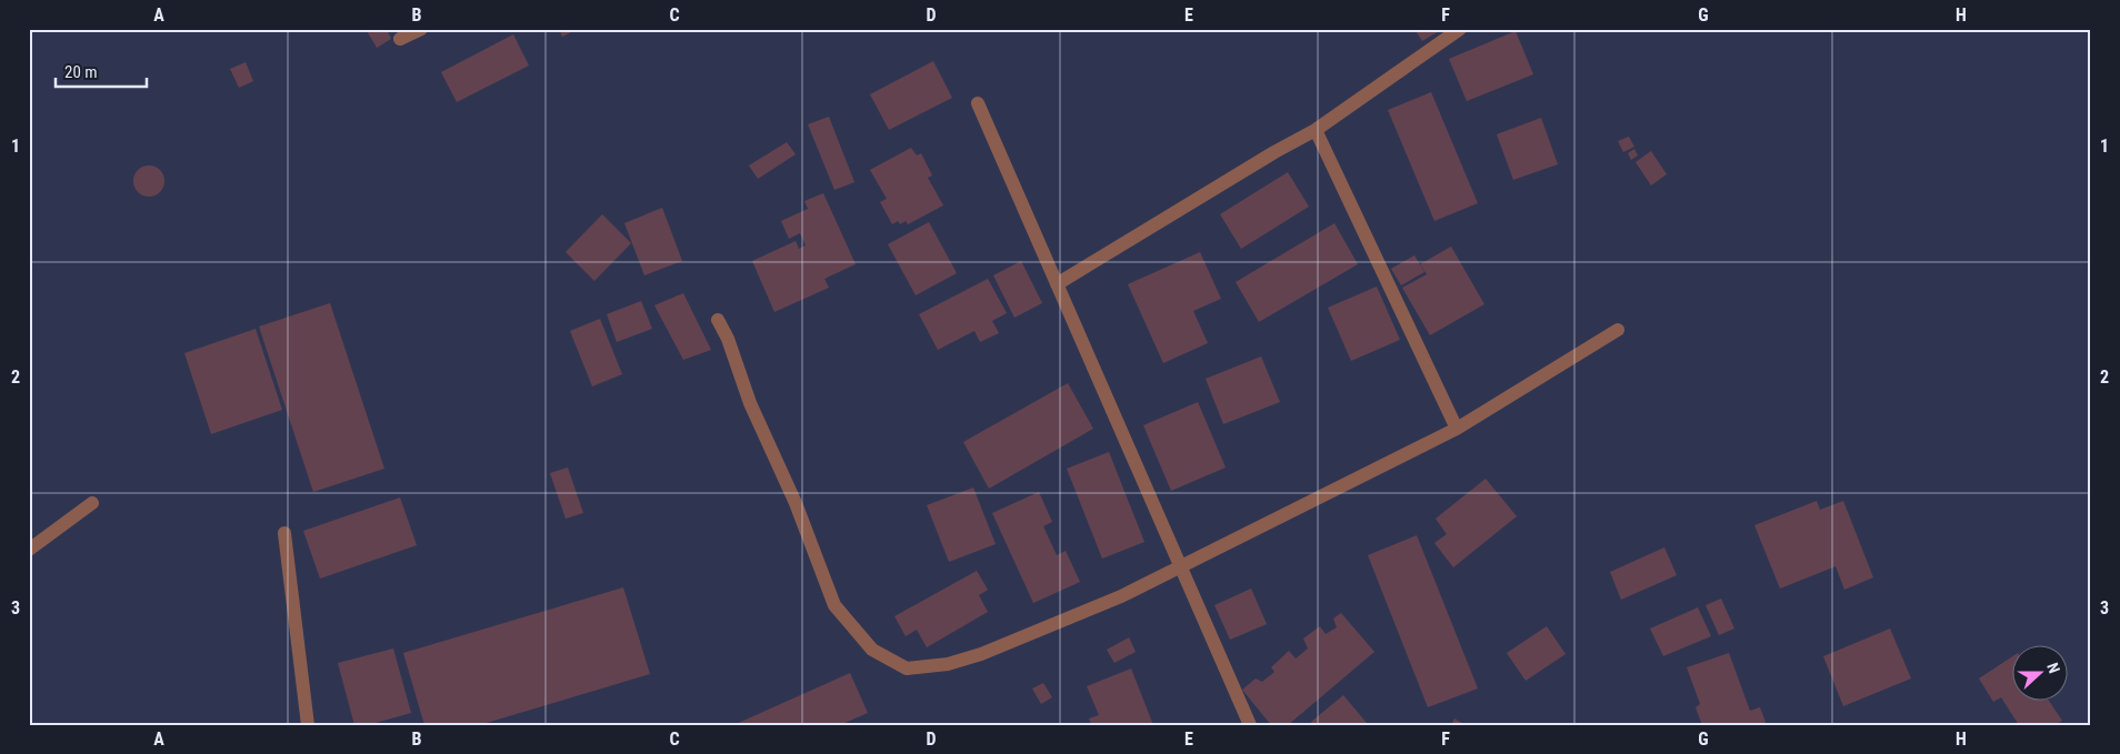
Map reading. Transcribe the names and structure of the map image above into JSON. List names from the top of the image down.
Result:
{
  "scale_bar": "20 m",
  "north": "right",
  "grid": {
    "columns": [
      "A",
      "B",
      "C",
      "D",
      "E",
      "F",
      "G",
      "H"
    ],
    "rows": ["1", "2", "3"]
  }
}
